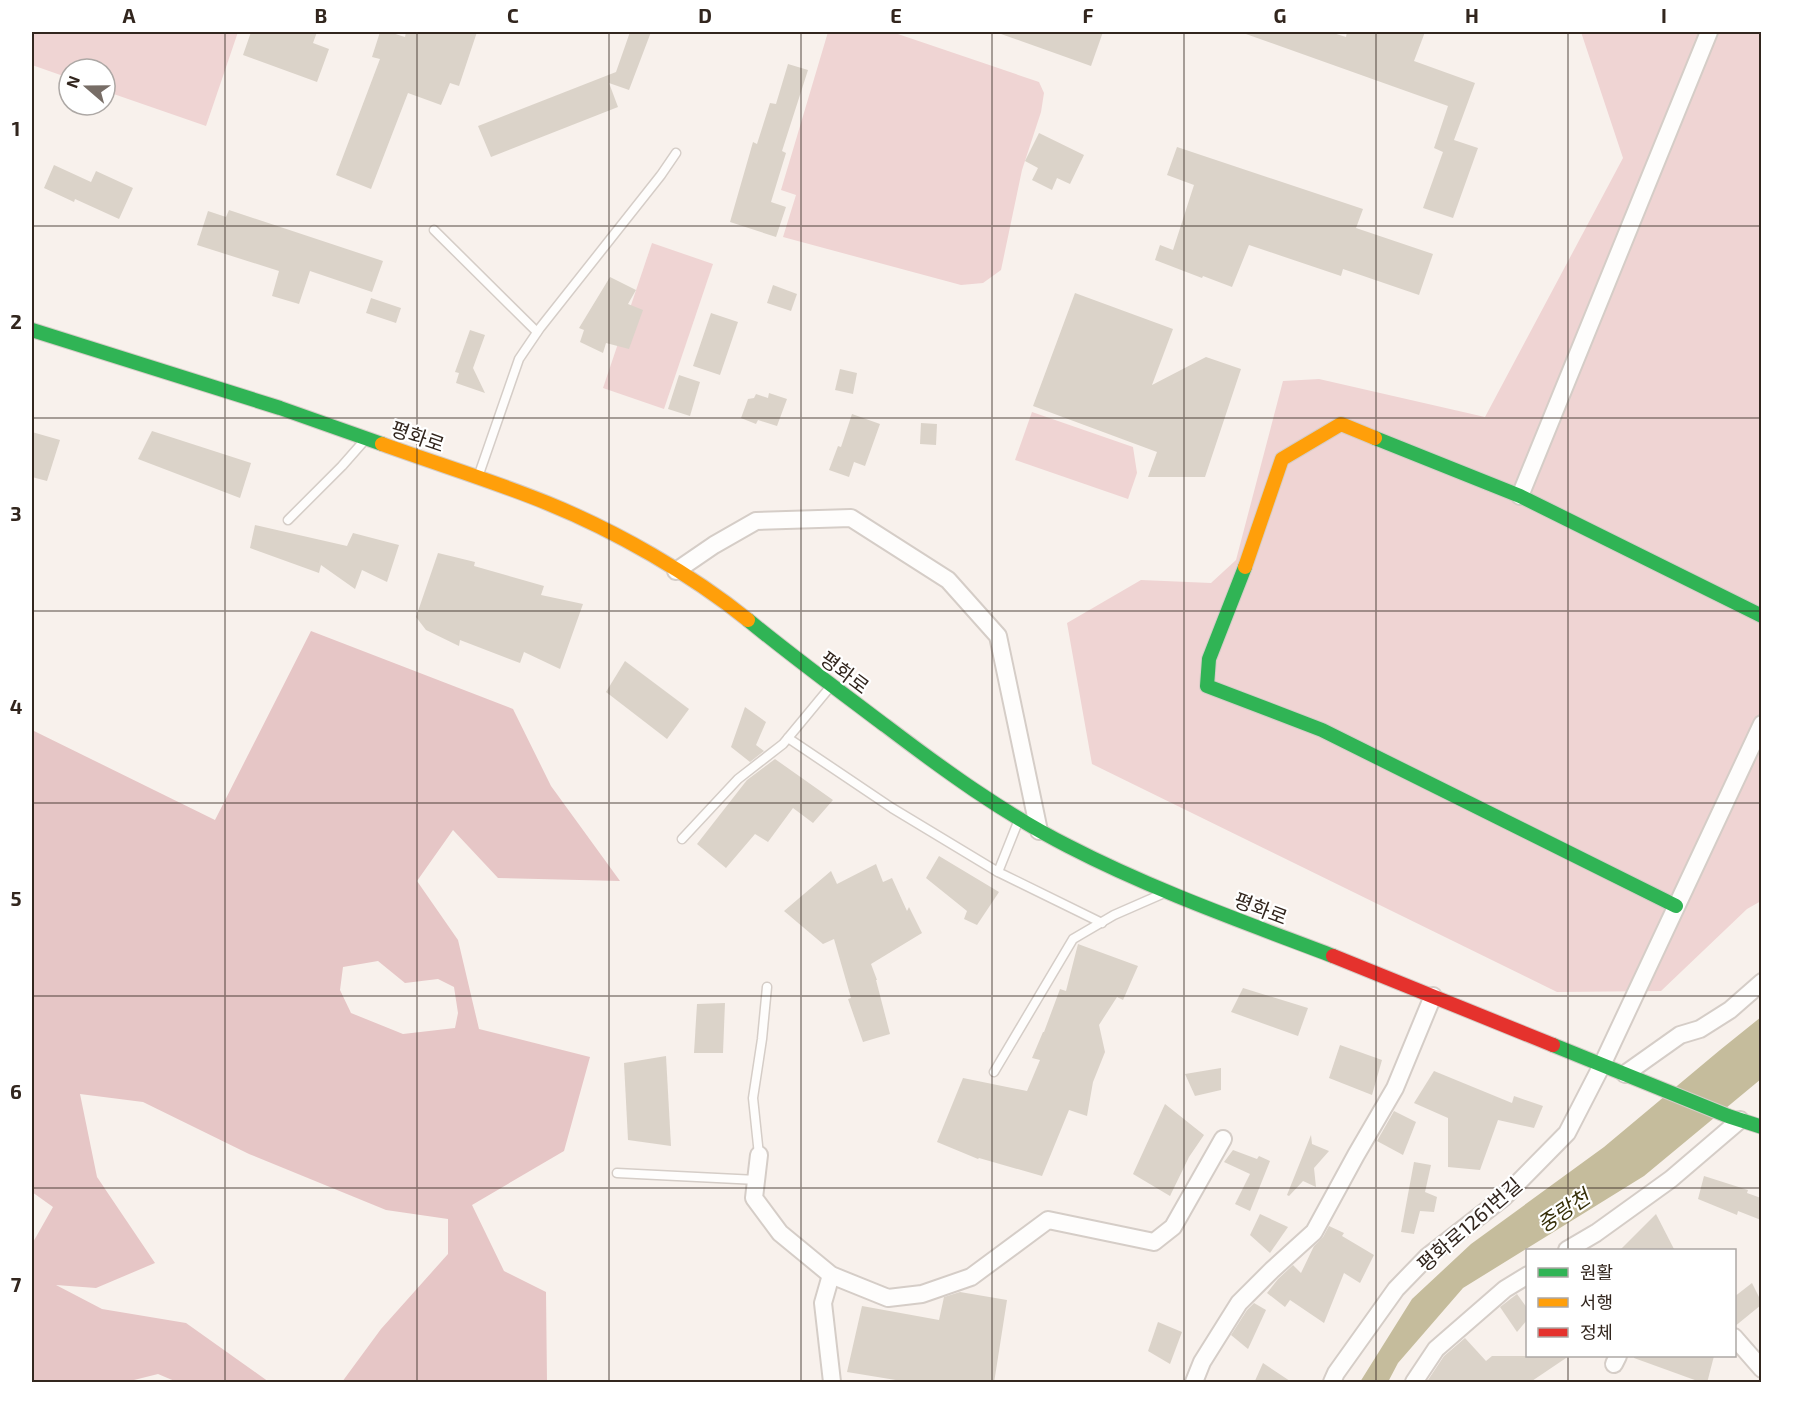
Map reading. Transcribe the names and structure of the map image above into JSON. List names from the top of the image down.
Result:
{
  "streets": {
    "main road": ["평화로"],
    "street": ["평화로1261번길"]
  },
  "crossings": [
    ["평화로", "평화로1261번길"]
  ],
  "water": ["중랑천"],
  "legend": ["원활", "서행", "정체"],
  "north": "left",
  "grid": {
    "columns": [
      "A",
      "B",
      "C",
      "D",
      "E",
      "F",
      "G",
      "H",
      "I"
    ],
    "rows": [
      "1",
      "2",
      "3",
      "4",
      "5",
      "6",
      "7"
    ]
  }
}
